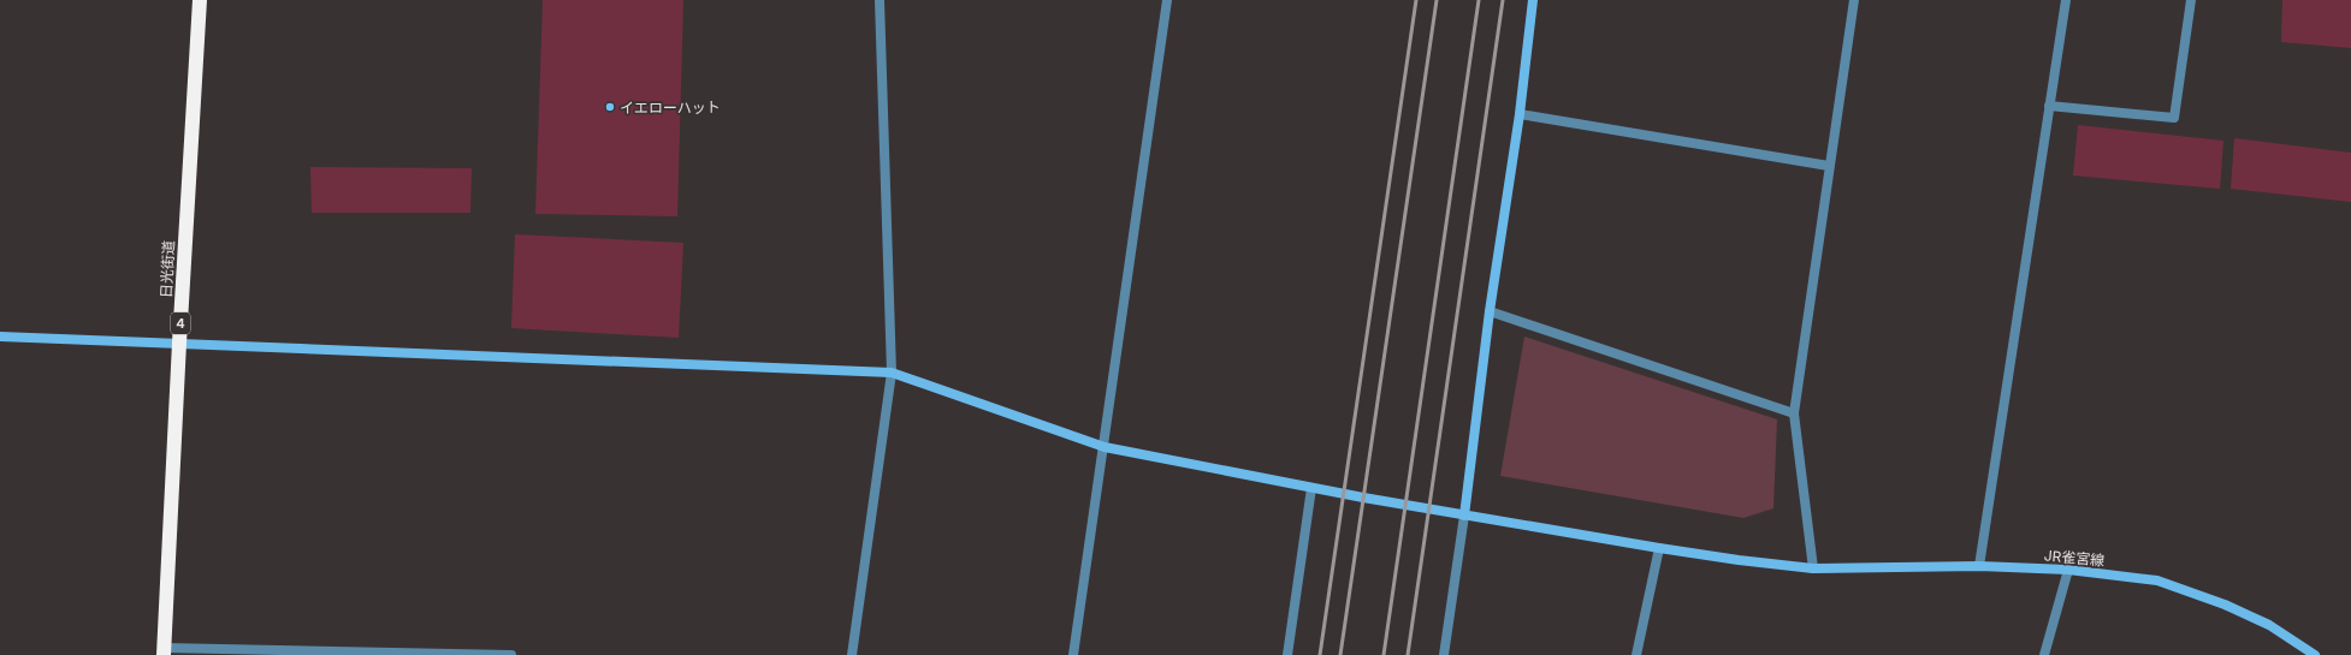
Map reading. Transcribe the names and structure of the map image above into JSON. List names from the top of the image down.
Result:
{
  "streets": {
    "highway": ["日光街道", "4"],
    "street": ["JR雀宮線"]
  },
  "crossings": [
    ["日光街道", "JR雀宮線"]
  ],
  "places": ["イエローハット"]
}
